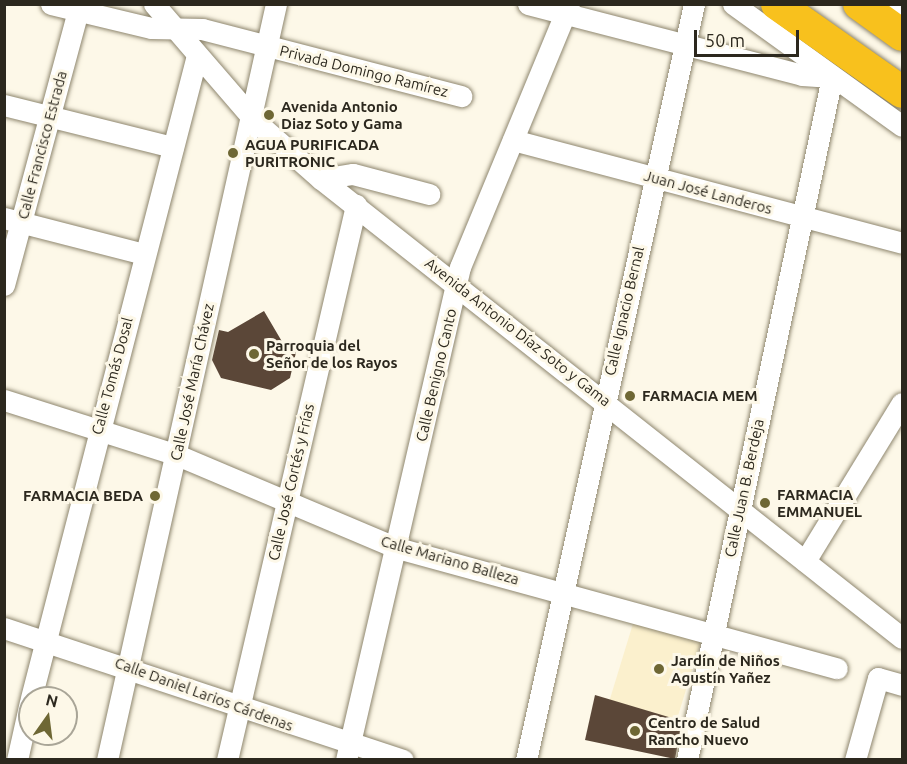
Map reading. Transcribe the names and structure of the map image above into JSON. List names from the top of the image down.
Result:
{
  "streets": {
    "street": [
      "Privada Domingo Ramírez",
      "Calle Francisco Estrada",
      "Juan José Landeros",
      "Calle Ignacio Bernal",
      "Avenida Antonio Díaz Soto y Gama",
      "Calle Benigno Canto",
      "Calle Tomás Dosal",
      "Calle José María Chávez",
      "Calle José Cortés y Frías",
      "Calle Juan B. Berdeja",
      "Calle Mariano Balleza",
      "Calle Daniel Larios Cárdenas"
    ]
  },
  "crossings": [
    ["Privada Domingo Ramírez", "Calle Francisco Estrada"],
    ["Privada Domingo Ramírez", "Avenida Antonio Díaz Soto y Gama"],
    ["Privada Domingo Ramírez", "Calle José María Chávez"],
    ["Juan José Landeros", "Calle Ignacio Bernal"],
    ["Juan José Landeros", "Calle Benigno Canto"],
    ["Juan José Landeros", "Calle Juan B. Berdeja"],
    ["Calle Ignacio Bernal", "Avenida Antonio Díaz Soto y Gama"],
    ["Calle Ignacio Bernal", "Calle Mariano Balleza"],
    ["Avenida Antonio Díaz Soto y Gama", "Calle Benigno Canto"],
    ["Avenida Antonio Díaz Soto y Gama", "Calle Tomás Dosal"],
    ["Avenida Antonio Díaz Soto y Gama", "Calle José María Chávez"],
    ["Avenida Antonio Díaz Soto y Gama", "Calle José Cortés y Frías"],
    ["Avenida Antonio Díaz Soto y Gama", "Calle Juan B. Berdeja"],
    ["Calle Benigno Canto", "Calle Mariano Balleza"],
    ["Calle Benigno Canto", "Calle Daniel Larios Cárdenas"],
    ["Calle Tomás Dosal", "Calle Mariano Balleza"],
    ["Calle Tomás Dosal", "Calle Daniel Larios Cárdenas"],
    ["Calle José María Chávez", "Calle Mariano Balleza"],
    ["Calle José María Chávez", "Calle Daniel Larios Cárdenas"],
    ["Calle José Cortés y Frías", "Calle Mariano Balleza"],
    ["Calle José Cortés y Frías", "Calle Daniel Larios Cárdenas"],
    ["Calle Juan B. Berdeja", "Calle Mariano Balleza"]
  ],
  "places": [
    "Avenida Antonio Diaz Soto y Gama",
    "AGUA PURIFICADA PURITRONIC",
    "Parroquia del Señor de los Rayos",
    "FARMACIA MEM",
    "FARMACIA BEDA",
    "FARMACIA EMMANUEL",
    "Jardín de Niños Agustín Yañez",
    "Centro de Salud Rancho Nuevo"
  ],
  "scale_bar": "50 m",
  "north": "top"
}
